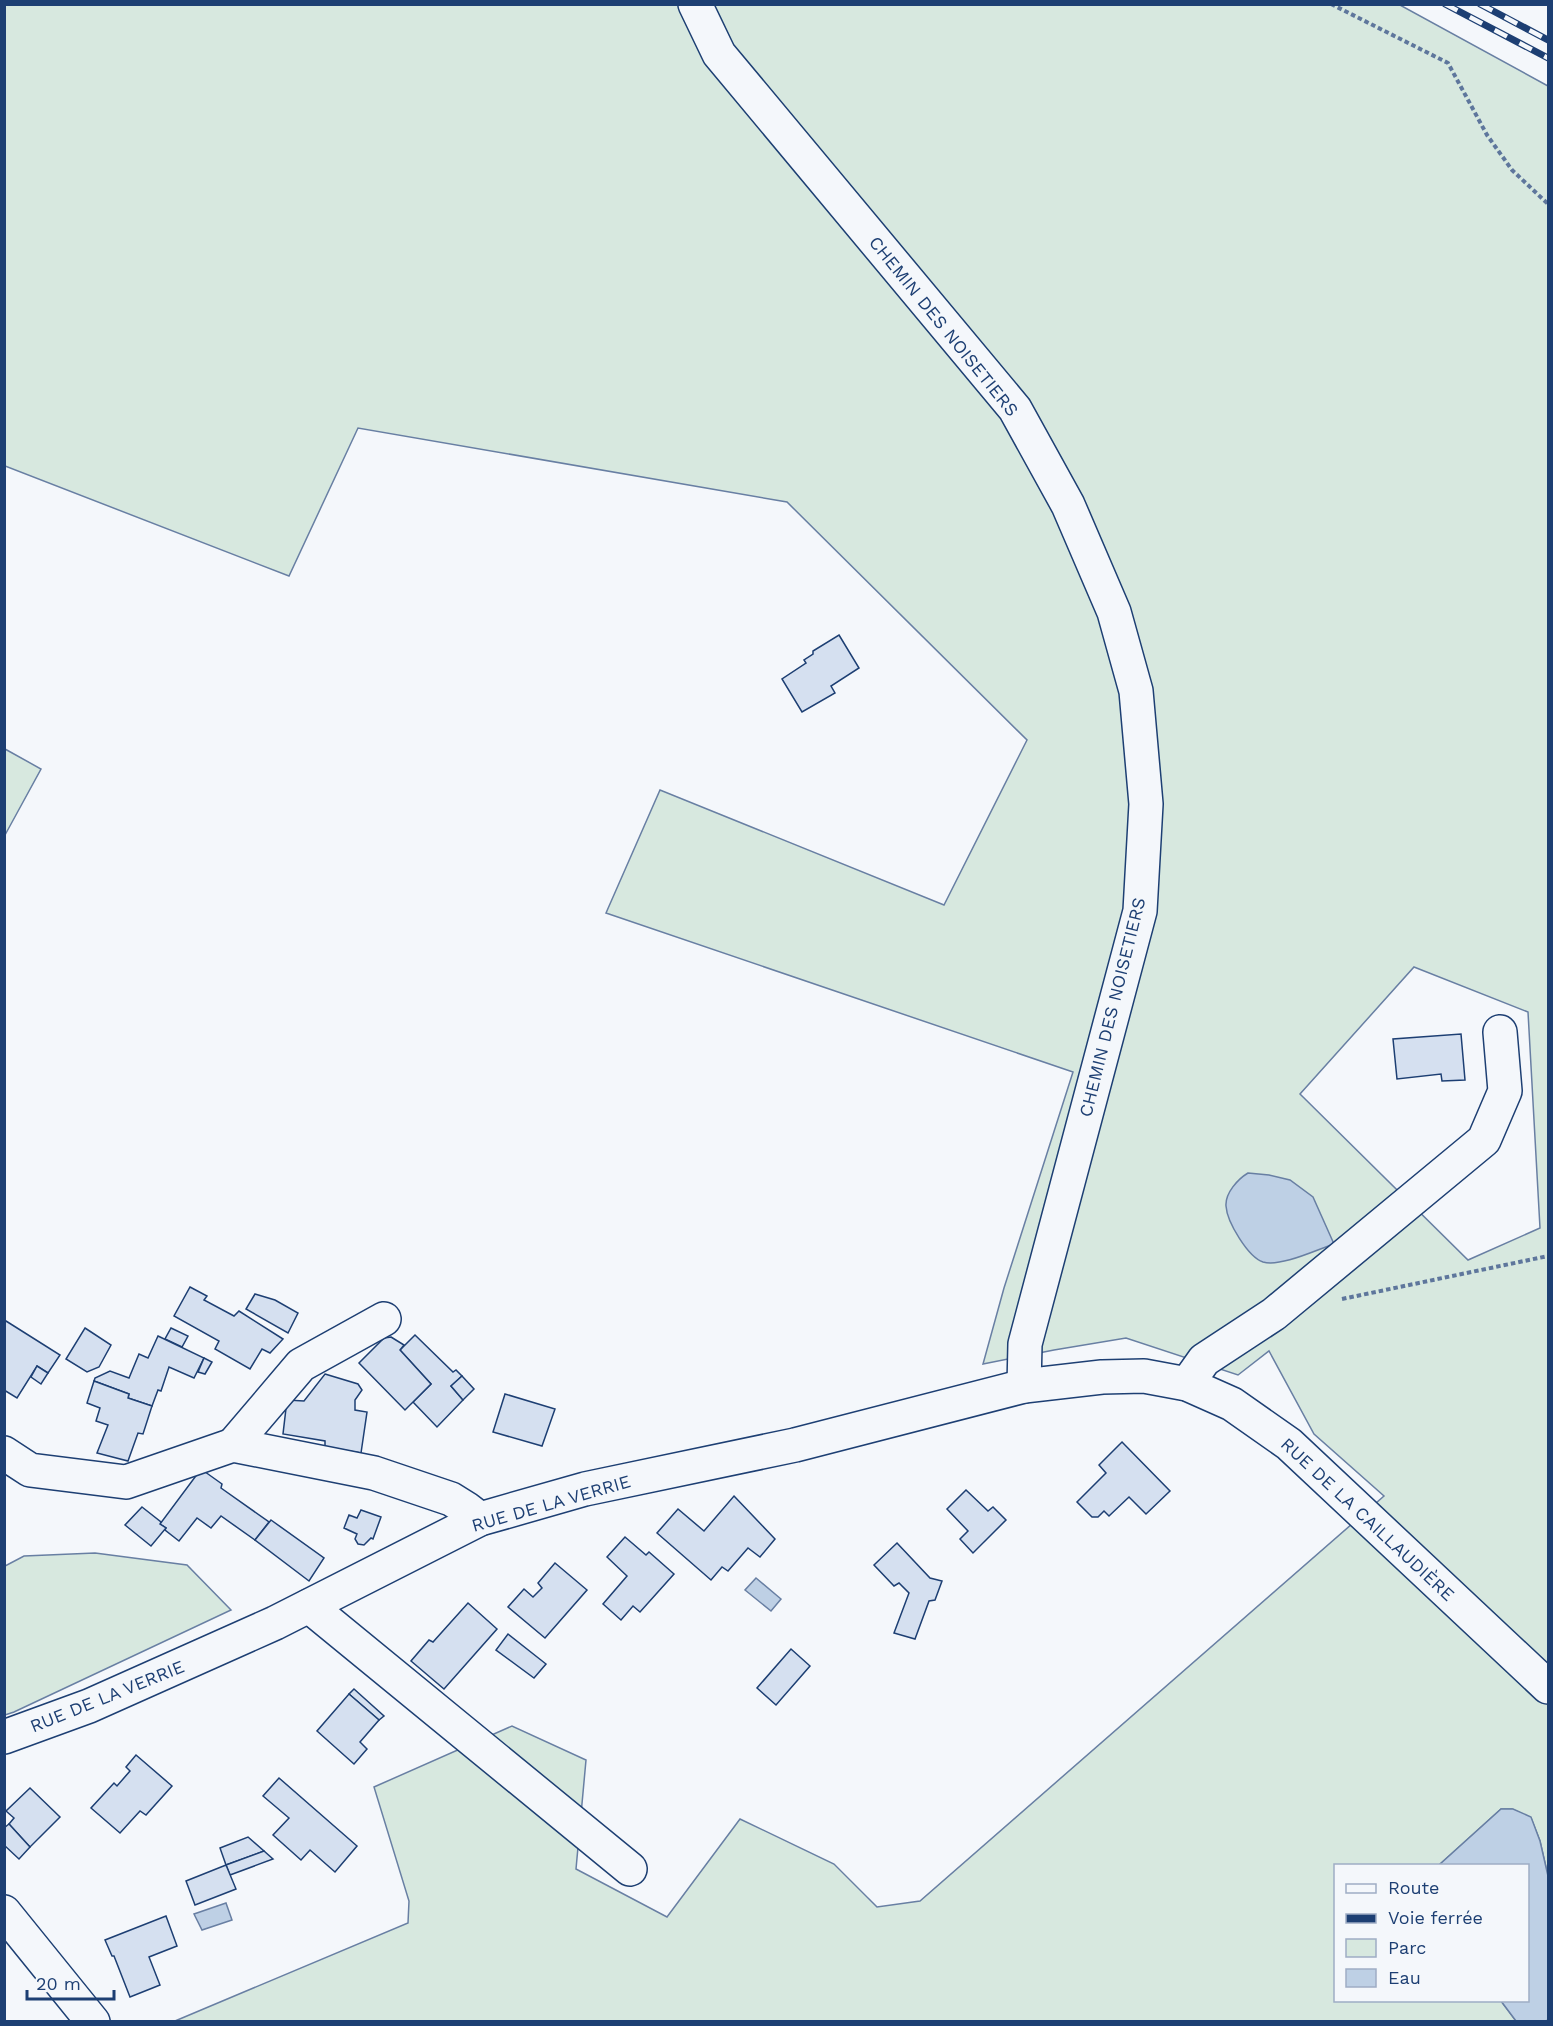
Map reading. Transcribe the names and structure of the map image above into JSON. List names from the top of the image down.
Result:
{
  "streets": {
    "street": ["CHEMIN DES NOISETIERS", "RUE DE LA VERRIE", "RUE DE LA CAILLAUDIÈRE"]
  },
  "crossings": [
    ["CHEMIN DES NOISETIERS", "RUE DE LA VERRIE"],
    ["CHEMIN DES NOISETIERS", "RUE DE LA CAILLAUDIÈRE"],
    ["RUE DE LA VERRIE", "RUE DE LA CAILLAUDIÈRE"]
  ],
  "legend": [
    "Route",
    "Voie ferrée",
    "Parc",
    "Eau"
  ],
  "scale_bar": "20 m"
}
